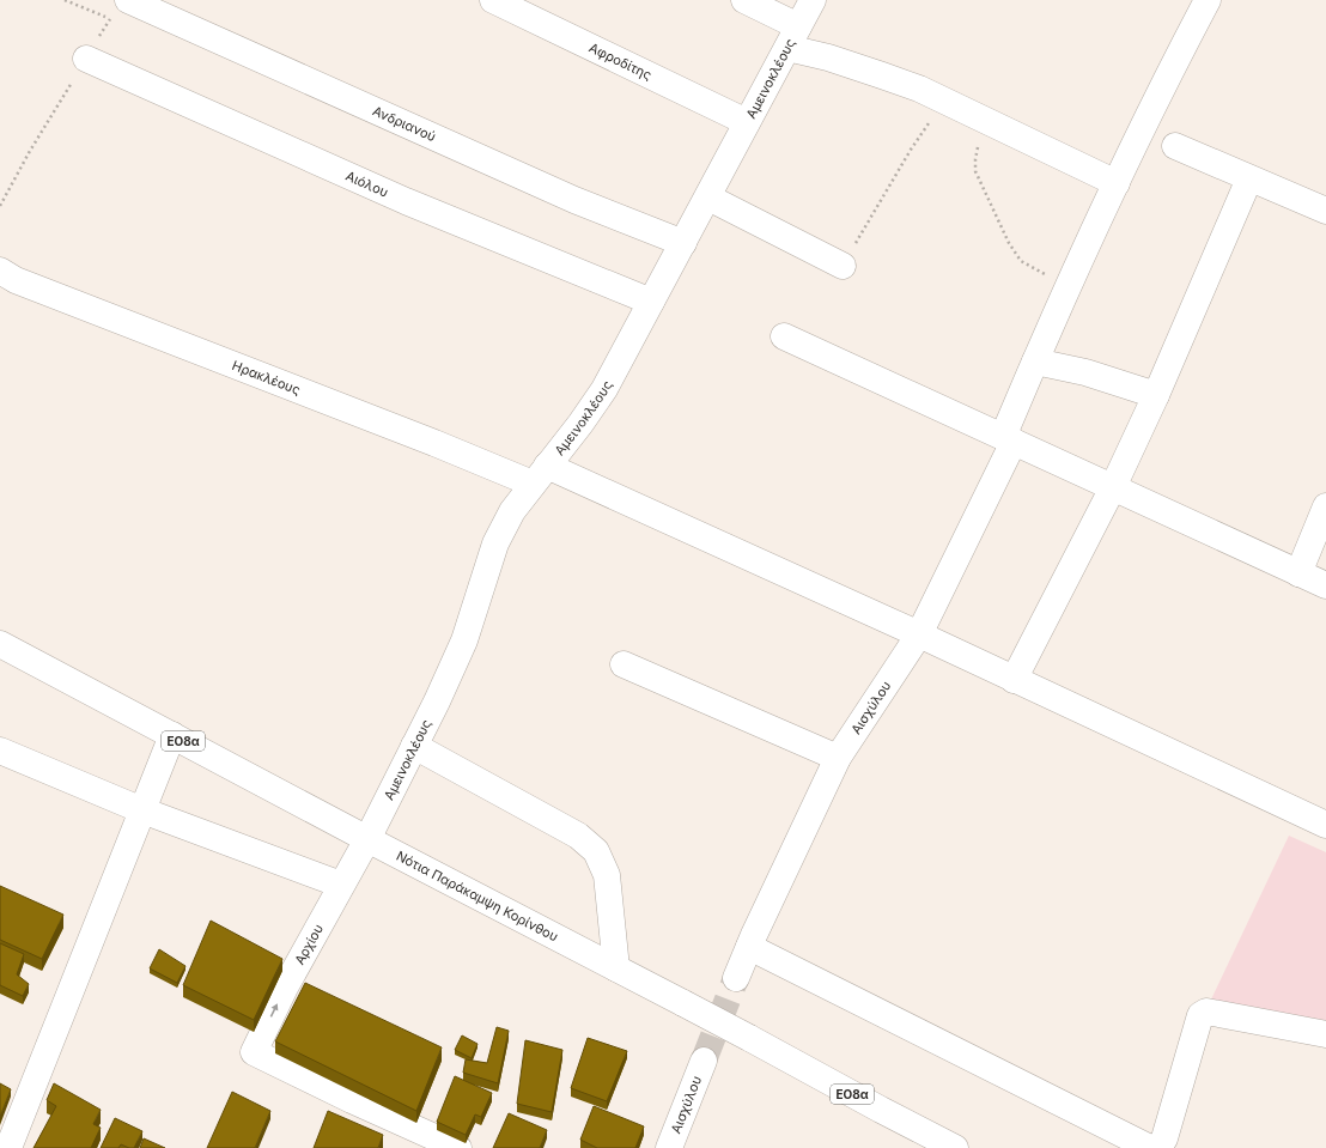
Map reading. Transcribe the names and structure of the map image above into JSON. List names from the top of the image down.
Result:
{
  "streets": {
    "main road": [
      "Αφροδίτης",
      "Αμεινοκλέους",
      "Ανδριανού",
      "Αιόλου",
      "Ηρακλέους",
      "Αισχύλου",
      "ΕΟ8α",
      "Νότια Παράκαμψη Κορίνθου",
      "Αρχίου"
    ]
  },
  "crossings": [
    ["Αφροδίτης", "Αμεινοκλέους"],
    ["Αμεινοκλέους", "Ανδριανού"],
    ["Αμεινοκλέους", "Αιόλου"],
    ["Αμεινοκλέους", "Ηρακλέους"],
    ["Αμεινοκλέους", "Νότια Παράκαμψη Κορίνθου"],
    ["Αμεινοκλέους", "Αρχίου"],
    ["Ηρακλέους", "Αισχύλου"],
    ["Νότια Παράκαμψη Κορίνθου", "Αρχίου"]
  ]
}
